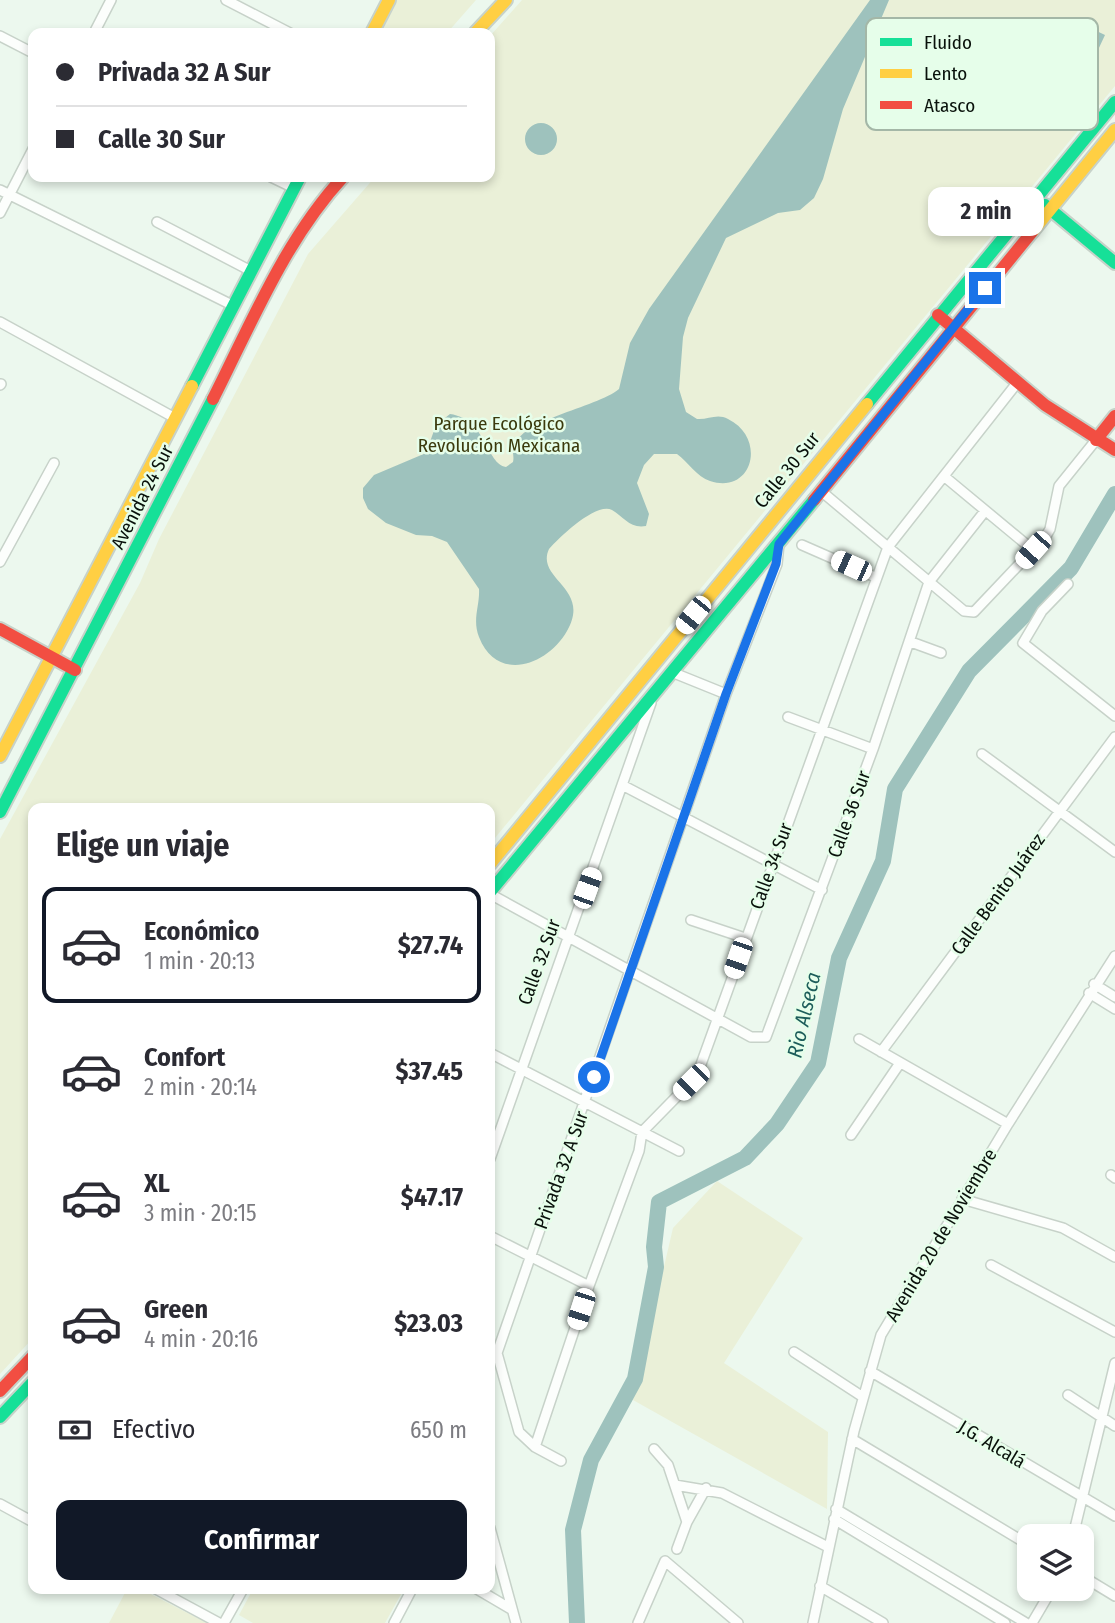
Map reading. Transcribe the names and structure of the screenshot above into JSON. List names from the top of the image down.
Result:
{
  "streets": {
    "main road": ["Calle 30 Sur", "Avenida 24 Sur"],
    "street": [
      "Calle 36 Sur",
      "Calle 34 Sur",
      "Calle Benito Juárez",
      "Calle 32 Sur",
      "Privada 32 A Sur",
      "Avenida 20 de Noviembre",
      "J.G. Alcalá"
    ]
  },
  "crossings": [
    ["Calle 30 Sur", "Calle 32 Sur"],
    ["Calle 30 Sur", "Privada 32 A Sur"],
    ["Calle 36 Sur", "Calle 34 Sur"],
    ["Calle 34 Sur", "Privada 32 A Sur"],
    ["Avenida 20 de Noviembre", "J.G. Alcalá"]
  ],
  "water": ["Rio Alseca"],
  "parks": ["Parque Ecológico Revolución Mexicana"],
  "legend": ["Fluido", "Lento", "Atasco"],
  "page": {
    "banner": ["Privada 32 A Sur", "Calle 30 Sur"],
    "bubble": "2 min",
    "heading": "Elige un viaje",
    "list": [
      {
        "name": "Económico",
        "note": "1 min · 20:13",
        "value": "$27.74"
      },
      {
        "name": "Confort",
        "note": "2 min · 20:14",
        "value": "$37.45"
      },
      {
        "name": "XL",
        "note": "3 min · 20:15",
        "value": "$47.17"
      },
      {
        "name": "Green",
        "note": "4 min · 20:16",
        "value": "$23.03"
      }
    ],
    "pay": ["Efectivo", "650 m"],
    "buttons": "Confirmar"
  }
}
